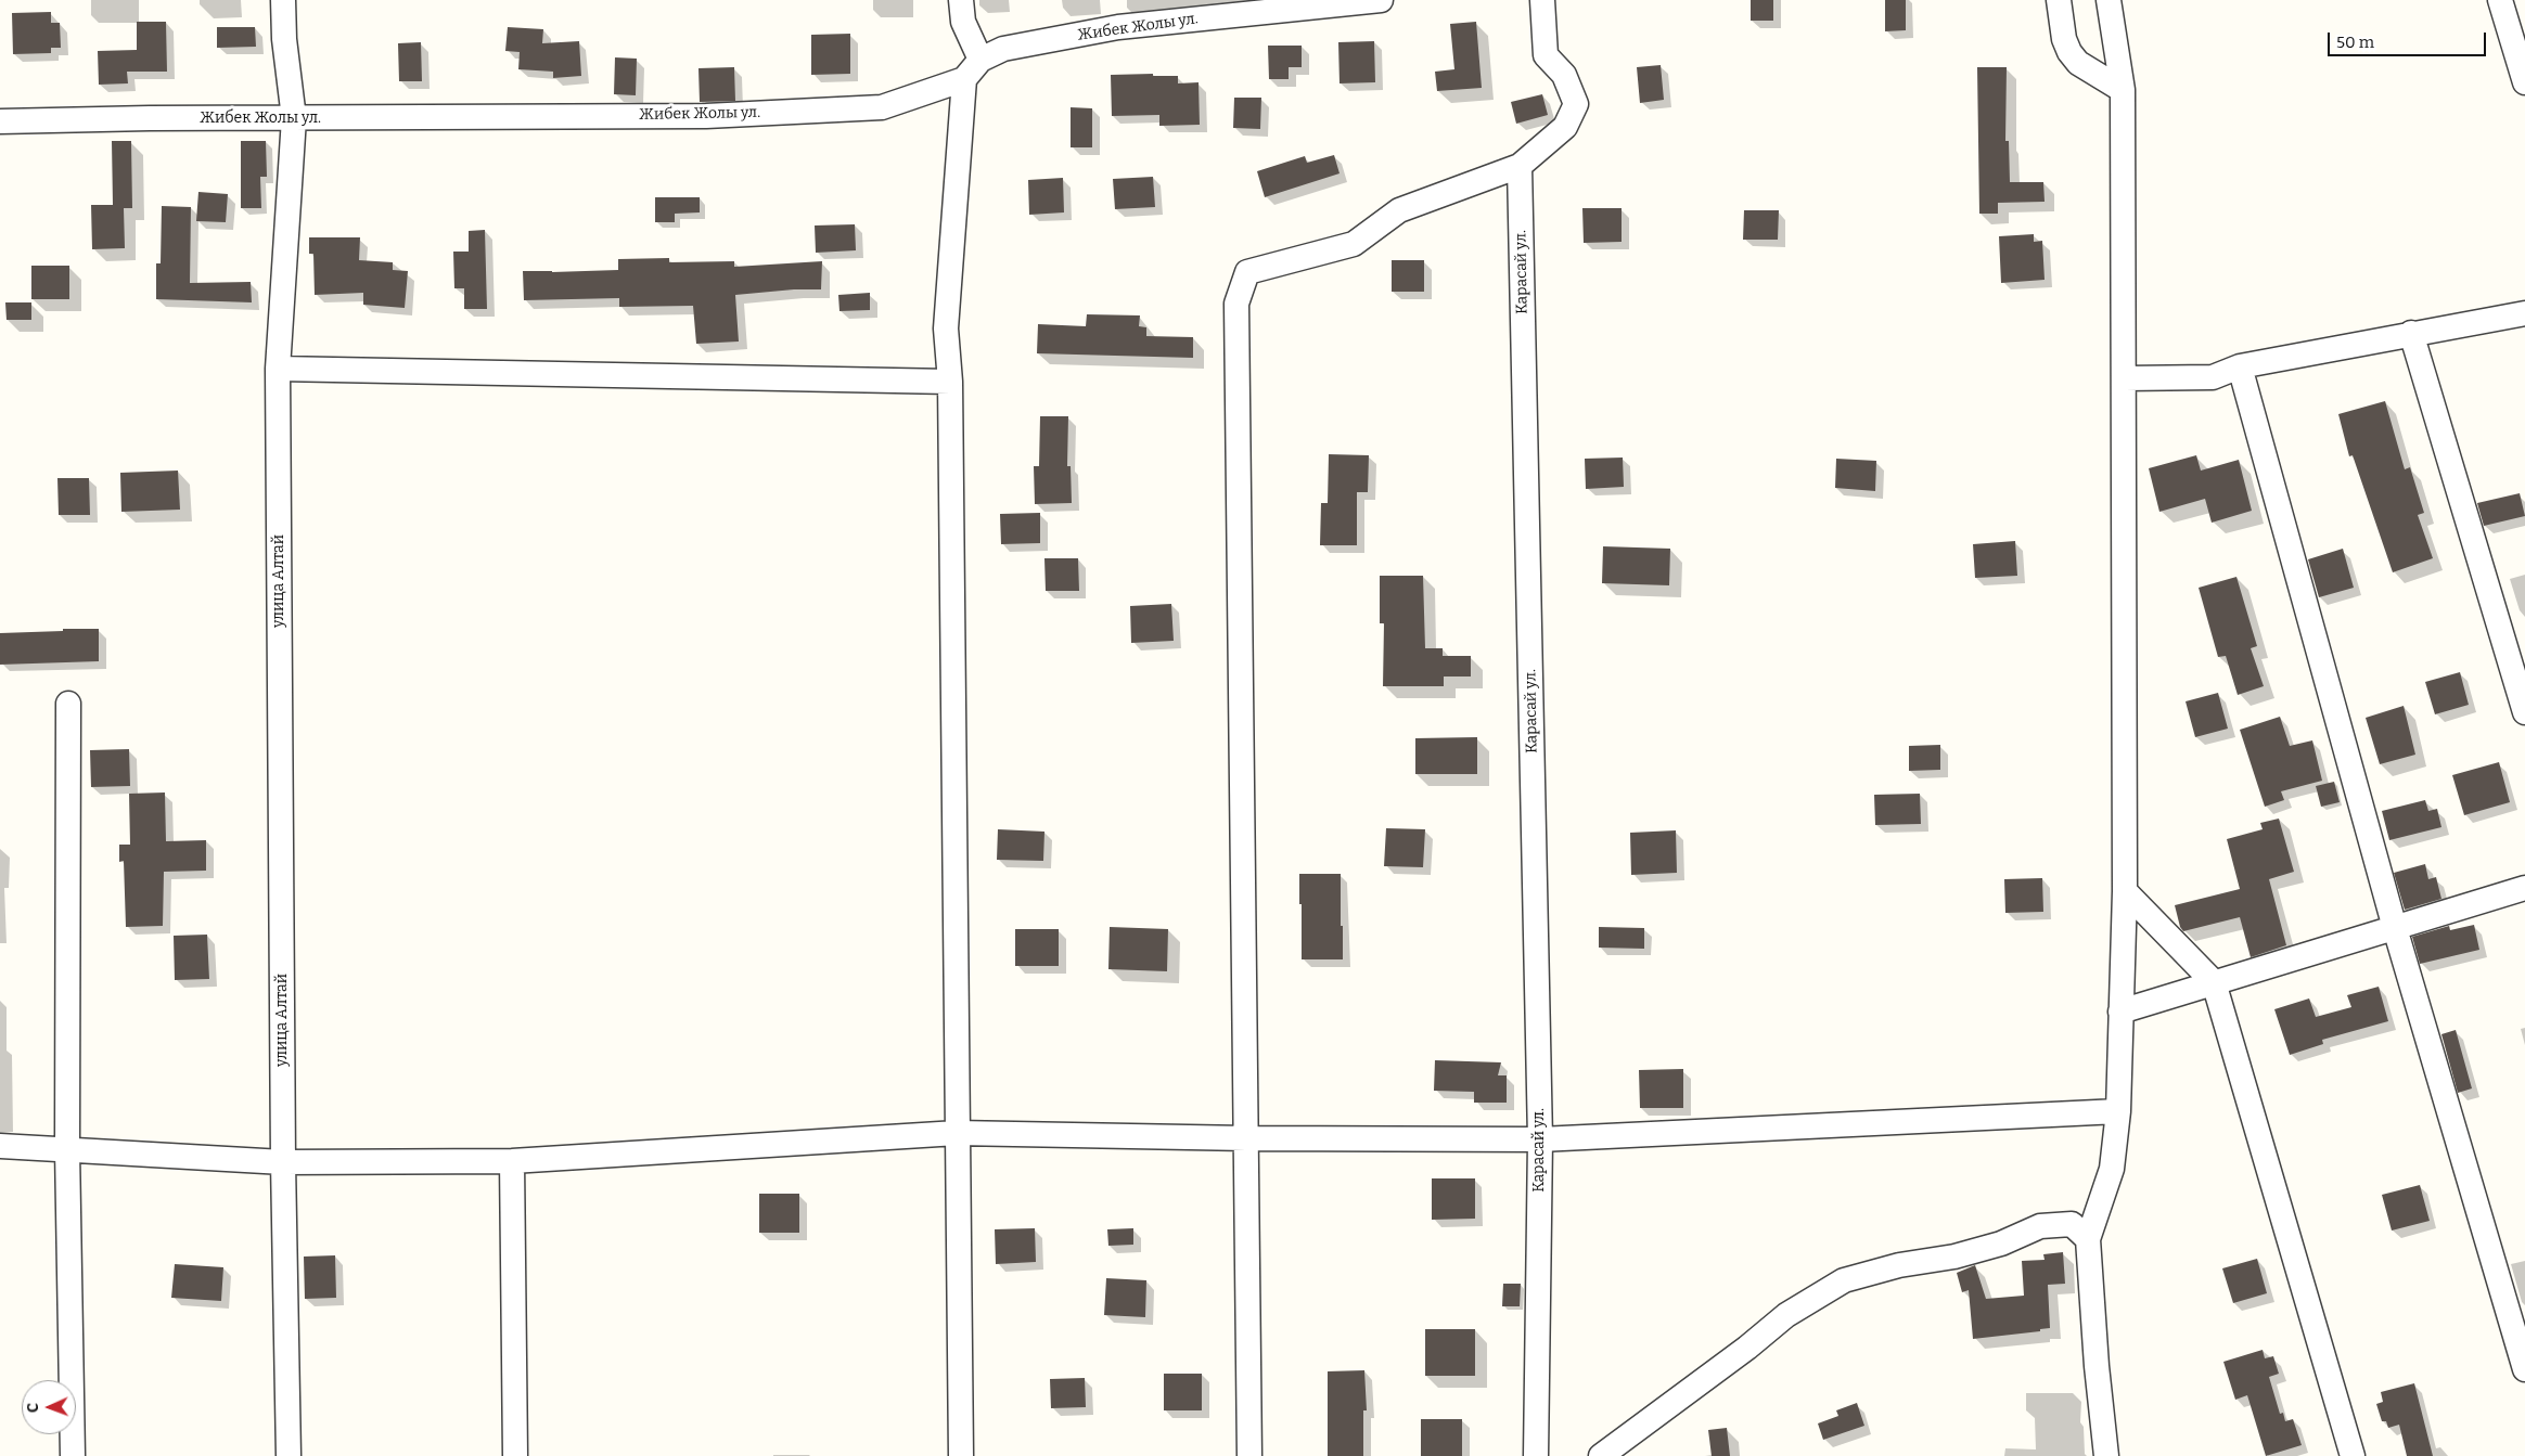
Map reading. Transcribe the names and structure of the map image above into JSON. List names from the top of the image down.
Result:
{
  "streets": {
    "street": ["Жибек Жолы ул.", "Карасай ул.", "улица Алтай"]
  },
  "crossings": [
    ["Жибек Жолы ул.", "улица Алтай"]
  ],
  "scale_bar": "50 m",
  "north": "left"
}
